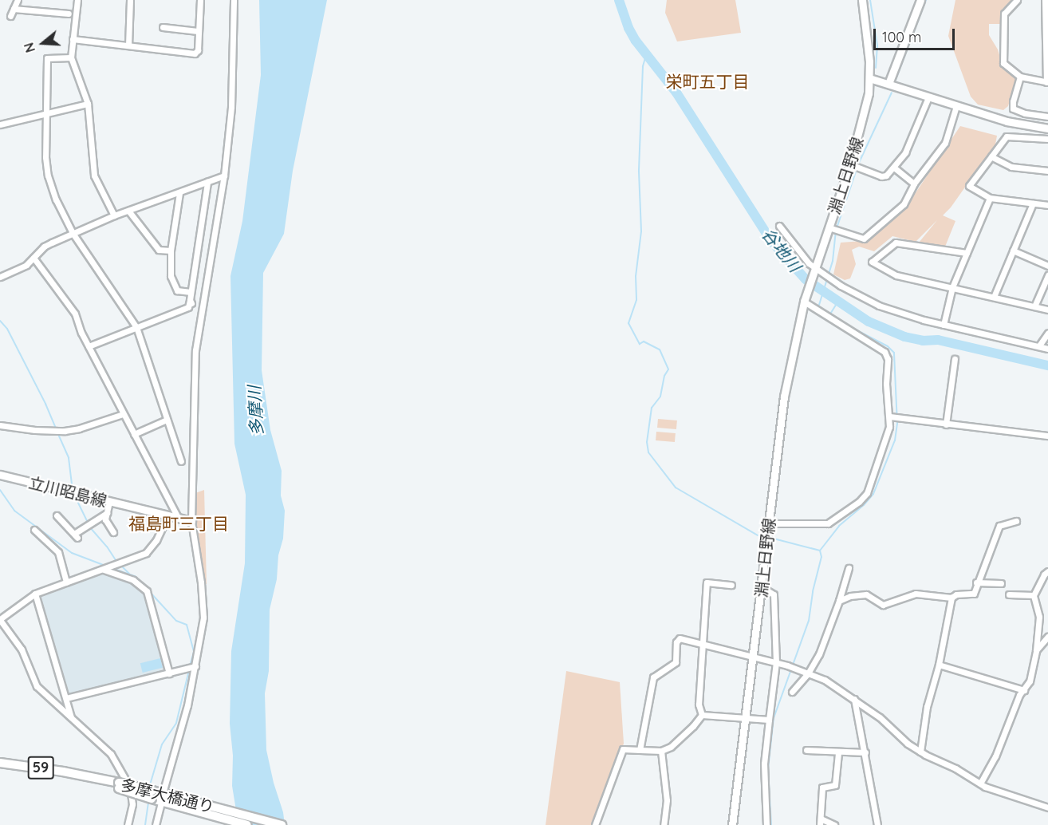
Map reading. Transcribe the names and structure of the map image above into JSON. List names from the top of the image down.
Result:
{
  "streets": {
    "main road": [
      "淵上日野線",
      "立川昭島線",
      "59",
      "多摩大橋通り"
    ]
  },
  "districts": ["栄町五丁目", "福島町三丁目"],
  "water": ["谷地川", "多摩川"],
  "scale_bar": "100 m",
  "north": "left"
}
